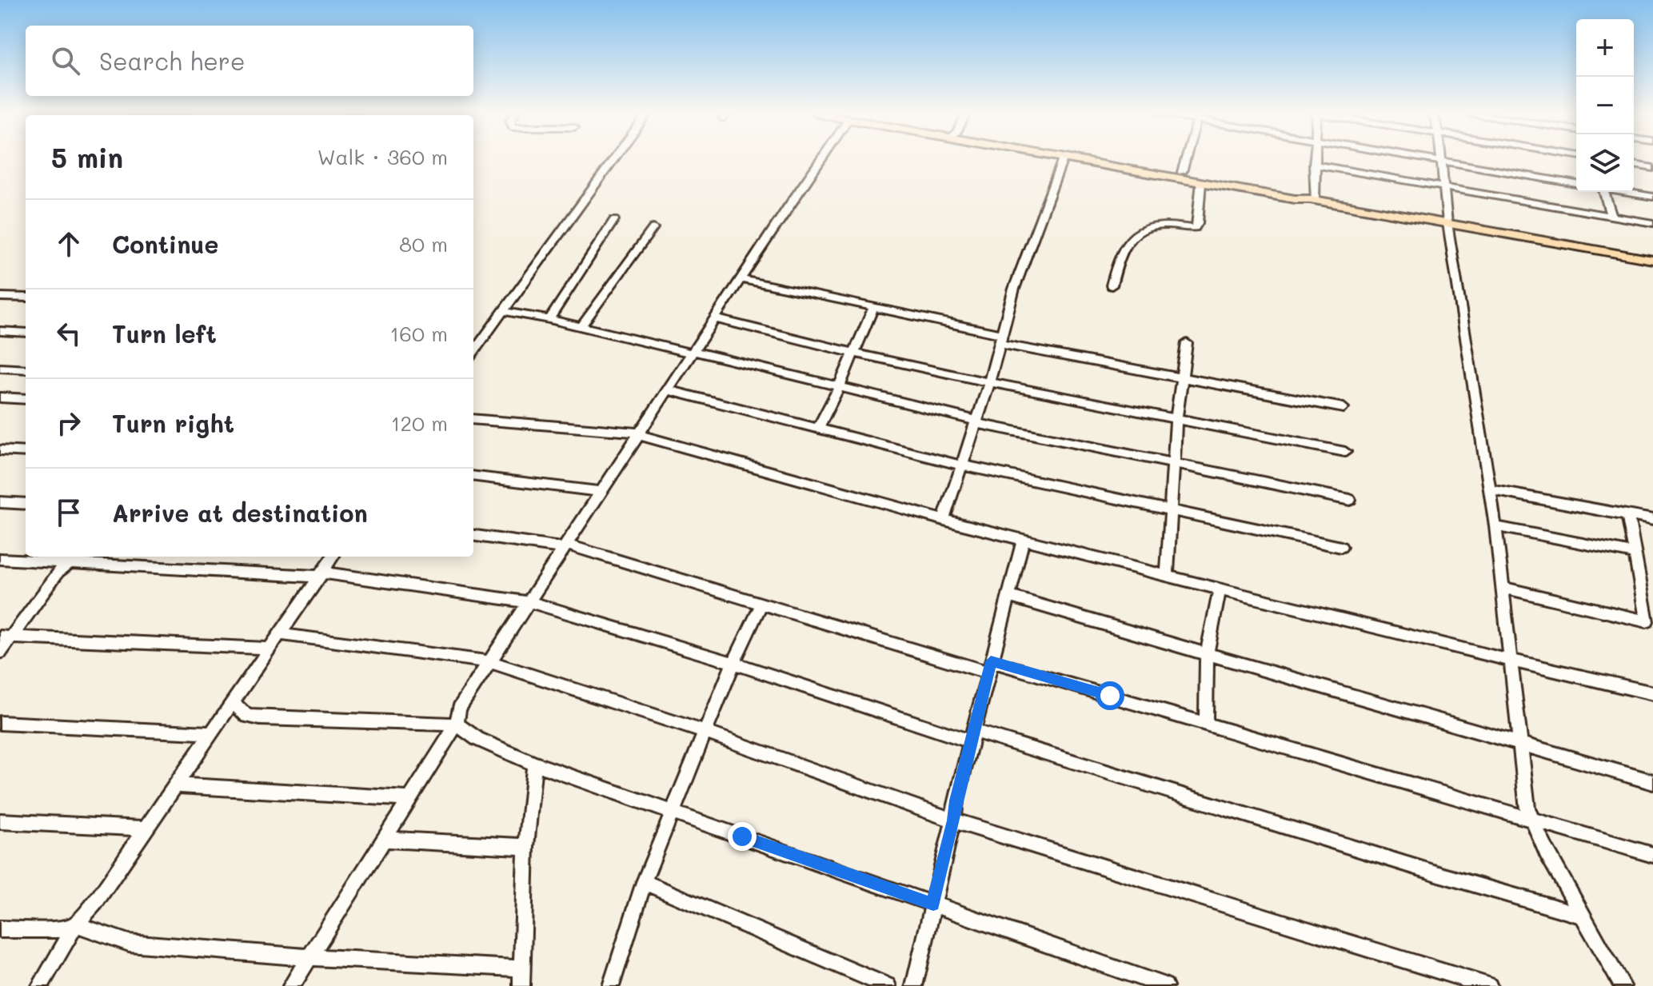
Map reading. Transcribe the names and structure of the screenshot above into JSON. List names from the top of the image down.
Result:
{
  "page": {
    "map_buttons": ["+", "−"],
    "search": "Search here",
    "heading": ["5 min", "Walk · 360 m"],
    "list": [
      ["Continue", "80 m"],
      ["Turn left", "160 m"],
      ["Turn right", "120 m"],
      "Arrive at destination"
    ]
  }
}
